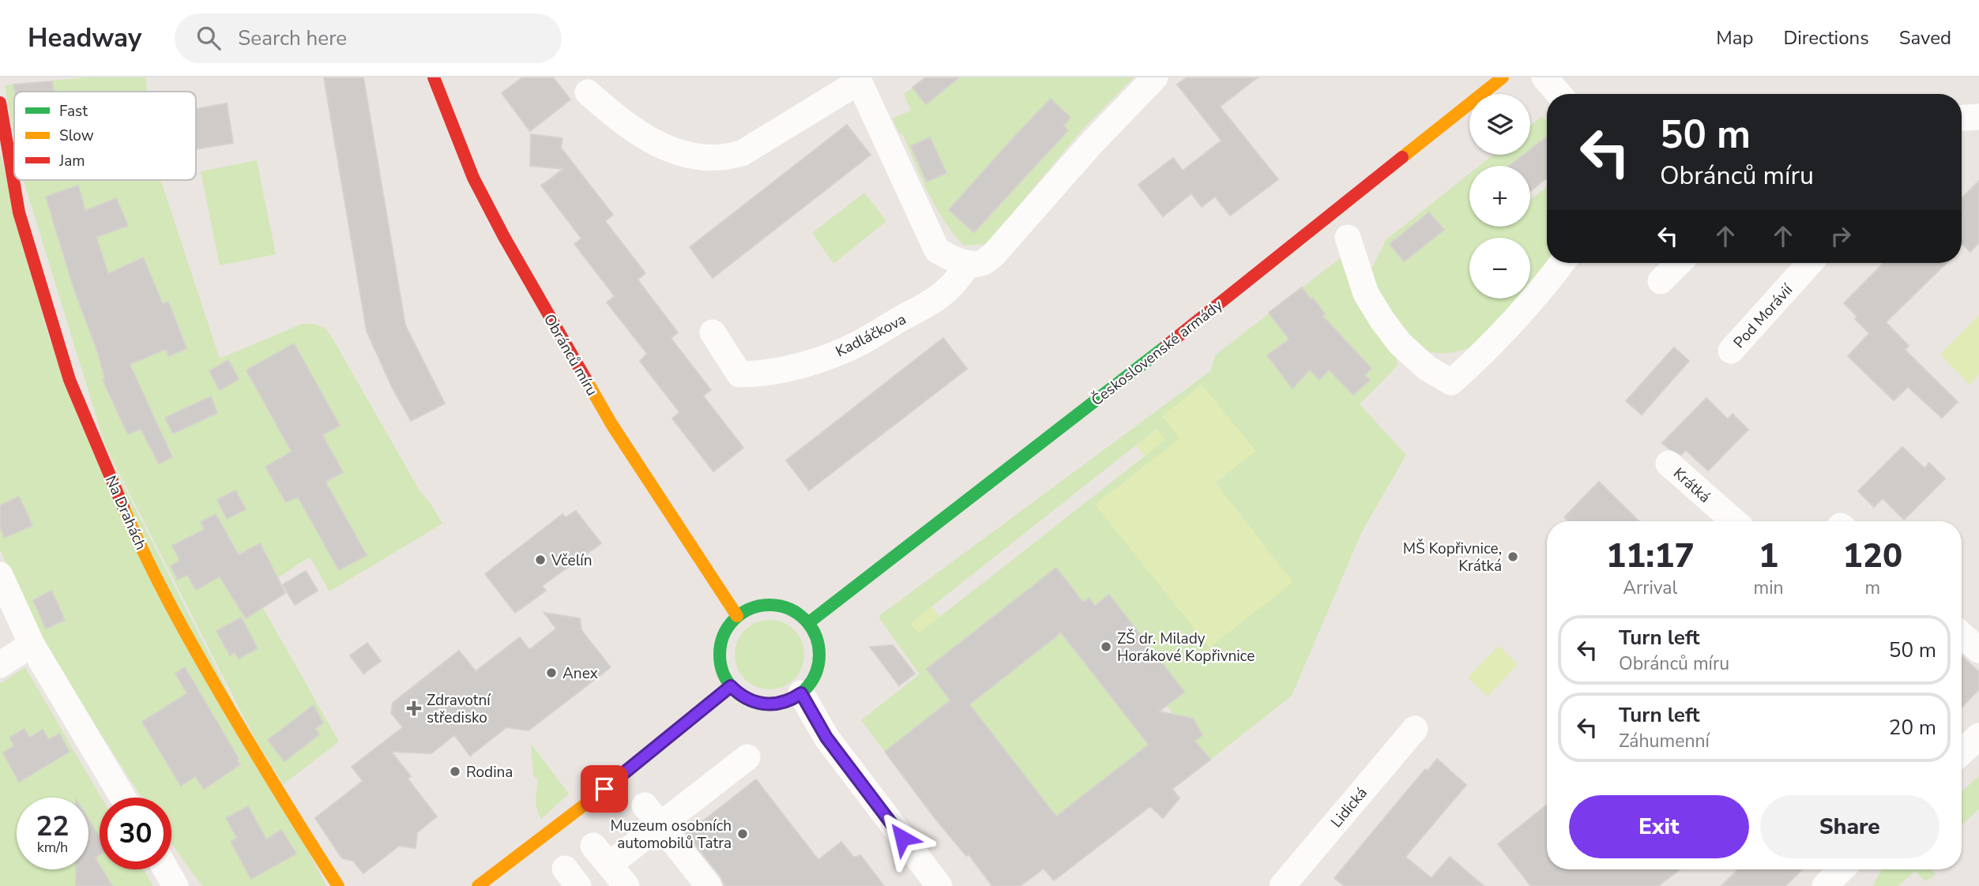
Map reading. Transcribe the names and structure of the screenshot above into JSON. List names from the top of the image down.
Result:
{
  "streets": {
    "main road": ["Československé armády", "Obránců míru", "Na Drahách"],
    "street": [
      "Pod Morávií",
      "Kadláčkova",
      "Krátká",
      "Lidická"
    ]
  },
  "crossings": [
    ["Československé armády", "Obránců míru"]
  ],
  "places": {
    "other": [
      "MŠ Kopřivnice, Krátká",
      "Včelín",
      "ZŠ dr. Milady Horákové Kopřivnice",
      "Anex",
      "Rodina",
      "Muzeum osobních automobilů Tatra"
    ],
    "health": ["Zdravotní středisko"]
  },
  "legend": ["Fast", "Slow", "Jam"],
  "page": {
    "header": "Headway",
    "search": "Search here",
    "nav": ["Map", "Directions", "Saved"],
    "map_buttons": ["+", "−"],
    "turn": ["50 m", "Obránců míru"],
    "eta": [
      "11:17",
      "Arrival",
      "1",
      "min",
      "120",
      "m"
    ],
    "list": [
      {
        "name": "Turn left",
        "note": "Obránců míru",
        "value": "50 m"
      },
      {
        "name": "Turn left",
        "note": "Záhumenní",
        "value": "20 m"
      }
    ],
    "buttons": ["Exit", "Share"],
    "speed": "22 km/h",
    "limit": "30"
  }
}
